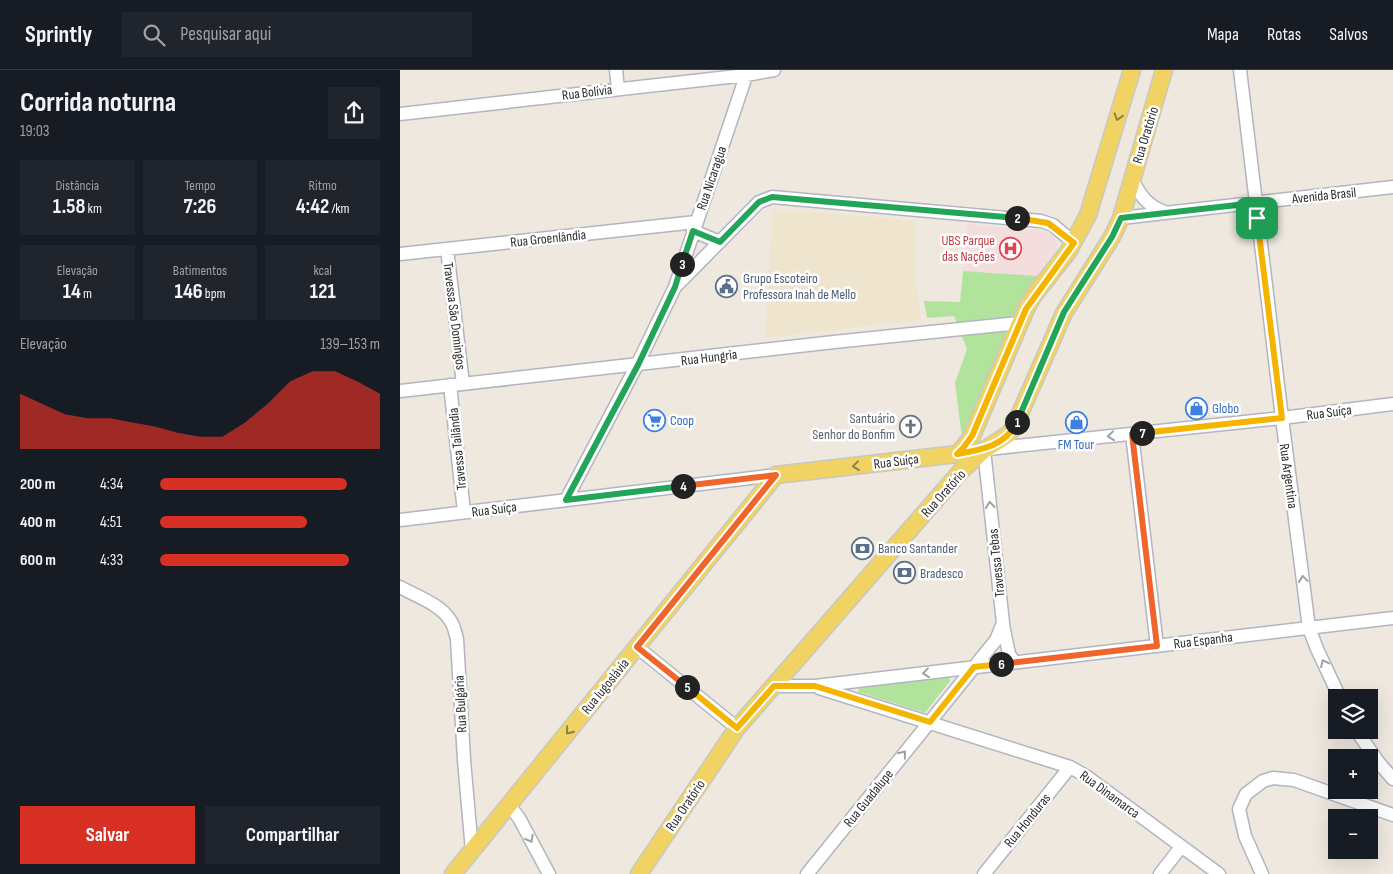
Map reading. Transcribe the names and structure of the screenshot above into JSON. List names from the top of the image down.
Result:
{
  "streets": {
    "main road": ["Rua Oratório", "Rua Suíça", "Rua Iugoslávia"],
    "street": [
      "Rua Bolívia",
      "Rua Nicaragua",
      "Avenida Brasil",
      "Rua Groenlândia",
      "Travessa São Domingos",
      "Rua Hungria",
      "Travessa Tailândia",
      "Rua Argentina",
      "Travessa Tebas",
      "Rua Espanha",
      "Rua Bulgária",
      "Rua Dinamarca",
      "Rua Guadalupe",
      "Rua Honduras"
    ]
  },
  "crossings": [
    ["Rua Bolívia", "Rua Nicaragua"],
    ["Rua Oratório", "Avenida Brasil"],
    ["Rua Oratório", "Rua Hungria"],
    ["Rua Oratório", "Rua Suíça"],
    ["Rua Oratório", "Travessa Tebas"],
    ["Rua Oratório", "Rua Espanha"],
    ["Rua Nicaragua", "Rua Groenlândia"],
    ["Rua Nicaragua", "Rua Hungria"],
    ["Rua Nicaragua", "Rua Suíça"],
    ["Avenida Brasil", "Rua Argentina"],
    ["Rua Groenlândia", "Travessa São Domingos"],
    ["Travessa São Domingos", "Rua Hungria"],
    ["Rua Hungria", "Travessa Tailândia"],
    ["Rua Suíça", "Travessa Tailândia"],
    ["Rua Suíça", "Rua Argentina"],
    ["Rua Suíça", "Travessa Tebas"],
    ["Rua Suíça", "Rua Iugoslávia"],
    ["Rua Argentina", "Rua Espanha"],
    ["Travessa Tebas", "Rua Espanha"],
    ["Rua Espanha", "Rua Dinamarca"],
    ["Rua Espanha", "Rua Guadalupe"],
    ["Rua Iugoslávia", "Rua Bulgária"],
    ["Rua Dinamarca", "Rua Guadalupe"],
    ["Rua Dinamarca", "Rua Honduras"]
  ],
  "one_way": [
    "Rua Argentina",
    "Travessa Tebas",
    "Rua Iugoslávia",
    "Rua Guadalupe"
  ],
  "places": {
    "hospital": ["UBS Parque das Nações"],
    "public building": ["Grupo Escoteiro Professora Inah de Mello"],
    "shop": ["Globo", "FM Tour"],
    "supermarket": ["Coop"],
    "church": ["Santuário Senhor do Bonfim"],
    "bank": ["Banco Santander", "Bradesco"]
  },
  "page": {
    "header": "Sprintly",
    "search": "Pesquisar aqui",
    "nav": ["Mapa", "Rotas", "Salvos"],
    "heading": ["Corrida noturna", "19:03"],
    "stats": [
      ["Distância", "1.58 km"],
      ["Tempo", "7:26"],
      ["Ritmo", "4:42 /km"],
      ["Elevação", "14 m"],
      ["Batimentos", "146 bpm"],
      ["kcal", "121"]
    ],
    "pins": [
      "2",
      "3",
      "1",
      "7",
      "4",
      "6",
      "5"
    ],
    "chart": ["Elevação", "139–153 m"],
    "list": [
      {
        "name": "200 m",
        "note": "4:34"
      },
      {
        "name": "400 m",
        "note": "4:51"
      },
      {
        "name": "600 m",
        "note": "4:33"
      }
    ],
    "map_buttons": ["+", "−"],
    "buttons": ["Salvar", "Compartilhar"]
  }
}
